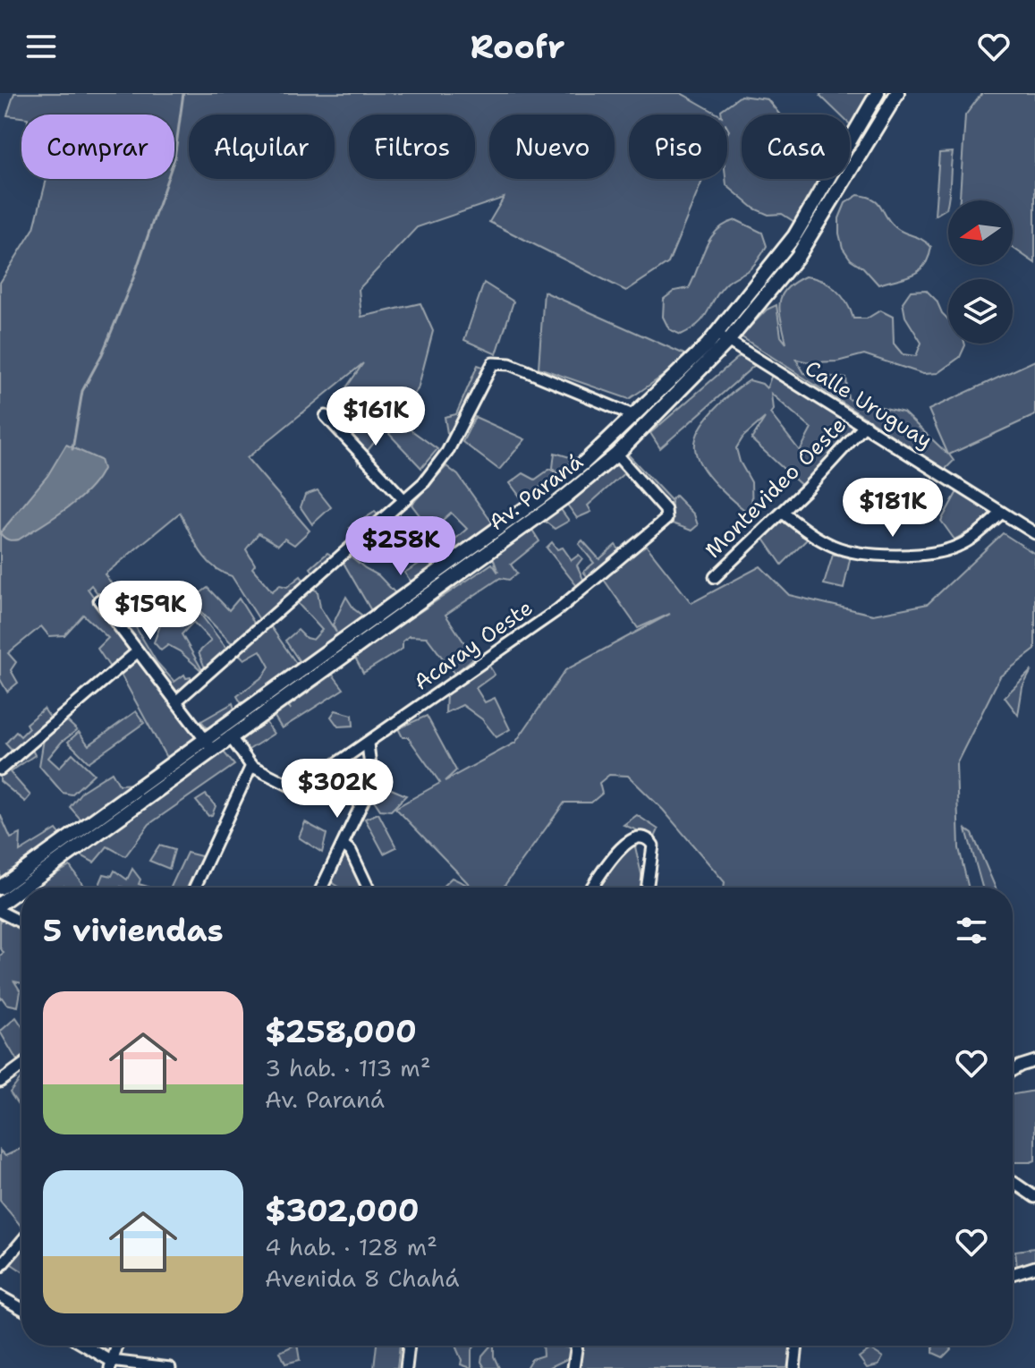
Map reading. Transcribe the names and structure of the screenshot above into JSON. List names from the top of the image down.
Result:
{
  "streets": {
    "street": [
      "Calle Uruguay",
      "Montevideo Oeste",
      "Av. Paraná",
      "Acaray Oeste"
    ]
  },
  "crossings": [
    ["Calle Uruguay", "Montevideo Oeste"],
    ["Calle Uruguay", "Av. Paraná"],
    ["Av. Paraná", "Acaray Oeste"]
  ],
  "north": "left",
  "page": {
    "header": "Roofr",
    "chip": [
      "Comprar",
      "Alquilar",
      "Filtros",
      "Nuevo",
      "Piso",
      "Casa"
    ],
    "price": [
      "$161K",
      "$181K",
      "$258K",
      "$159K",
      "$302K"
    ],
    "heading": "5 viviendas",
    "list": [
      {
        "name": "$258,000",
        "note": "3 hab. · 113 m² · Av. Paraná"
      },
      {
        "name": "$302,000",
        "note": "4 hab. · 128 m² · Avenida 8 Chahá"
      }
    ]
  }
}
